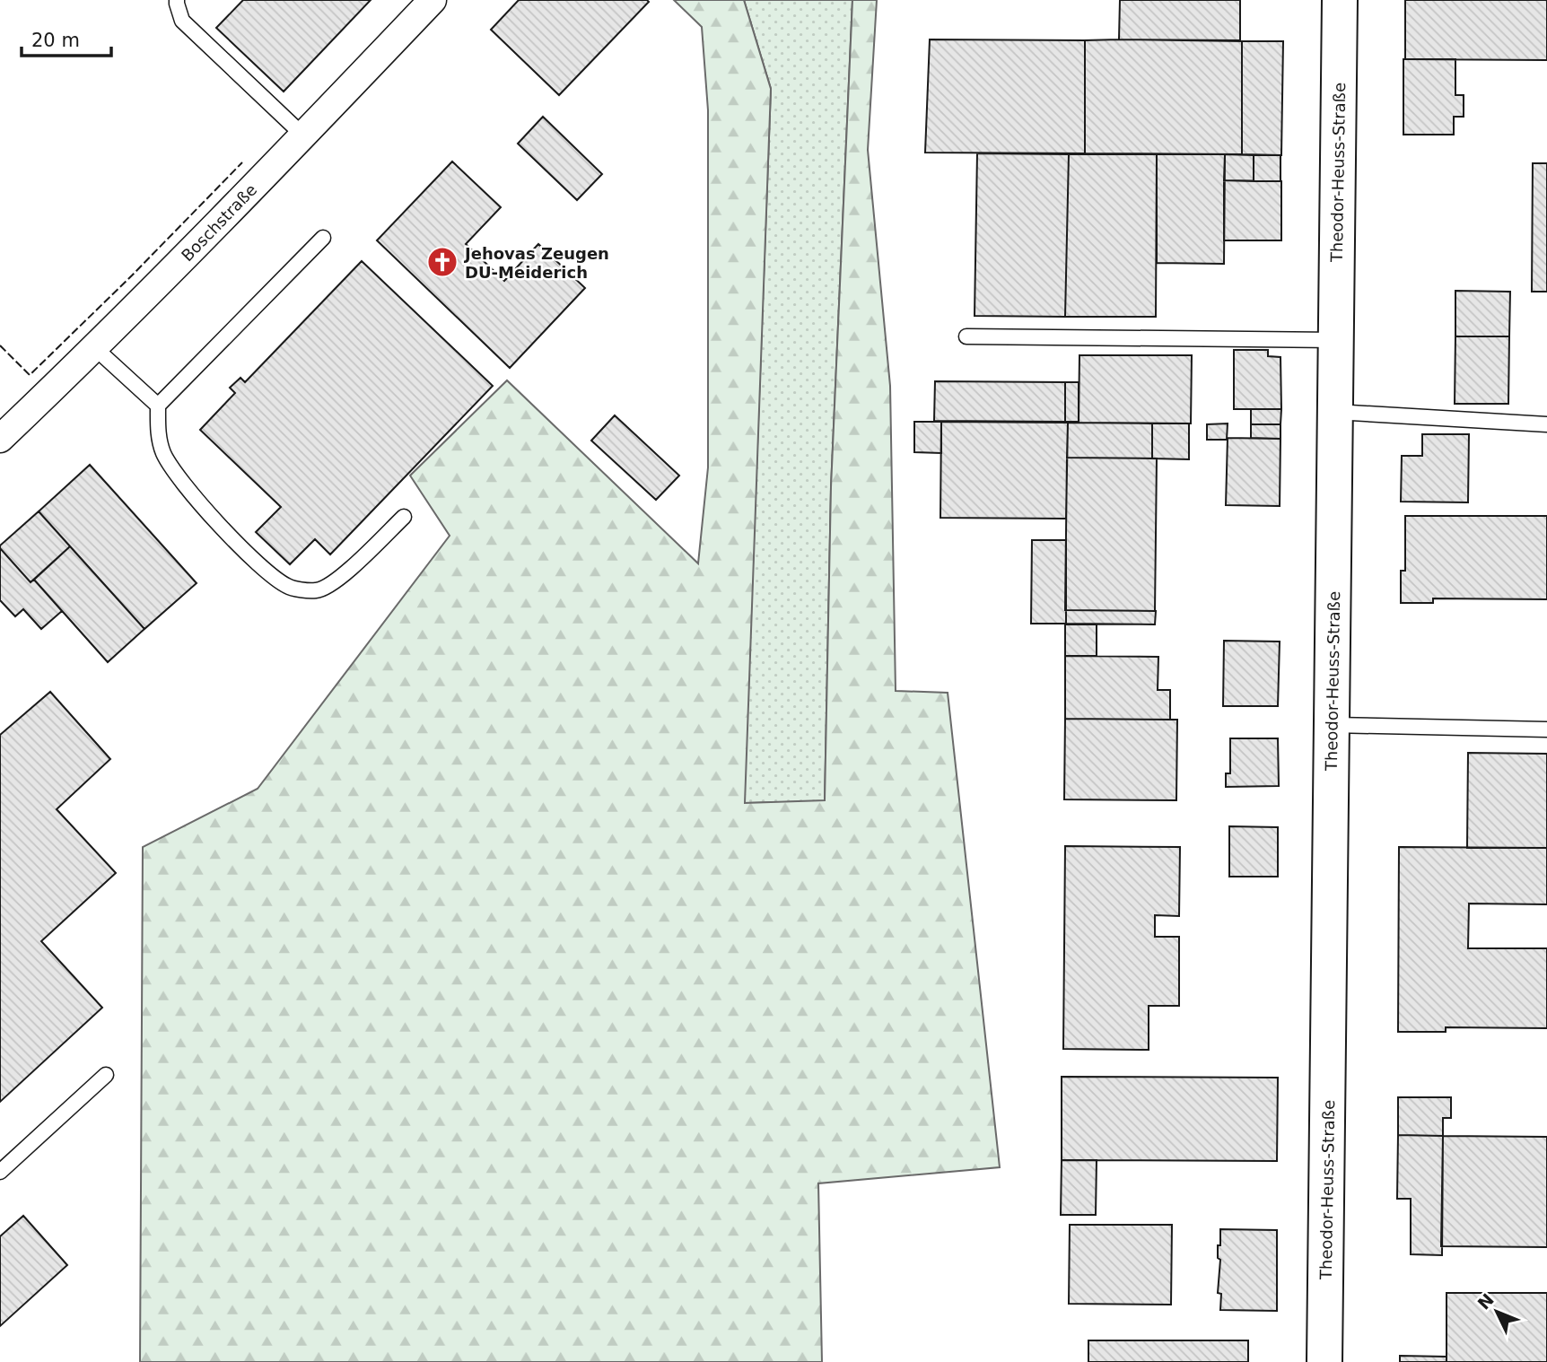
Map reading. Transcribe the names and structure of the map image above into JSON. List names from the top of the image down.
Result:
{
  "streets": {
    "street": ["Theodor-Heuss-Straße", "Boschstraße"]
  },
  "places": {
    "church": ["Jehovas Zeugen DU-Meiderich"]
  },
  "scale_bar": "20 m",
  "north": "top left"
}
